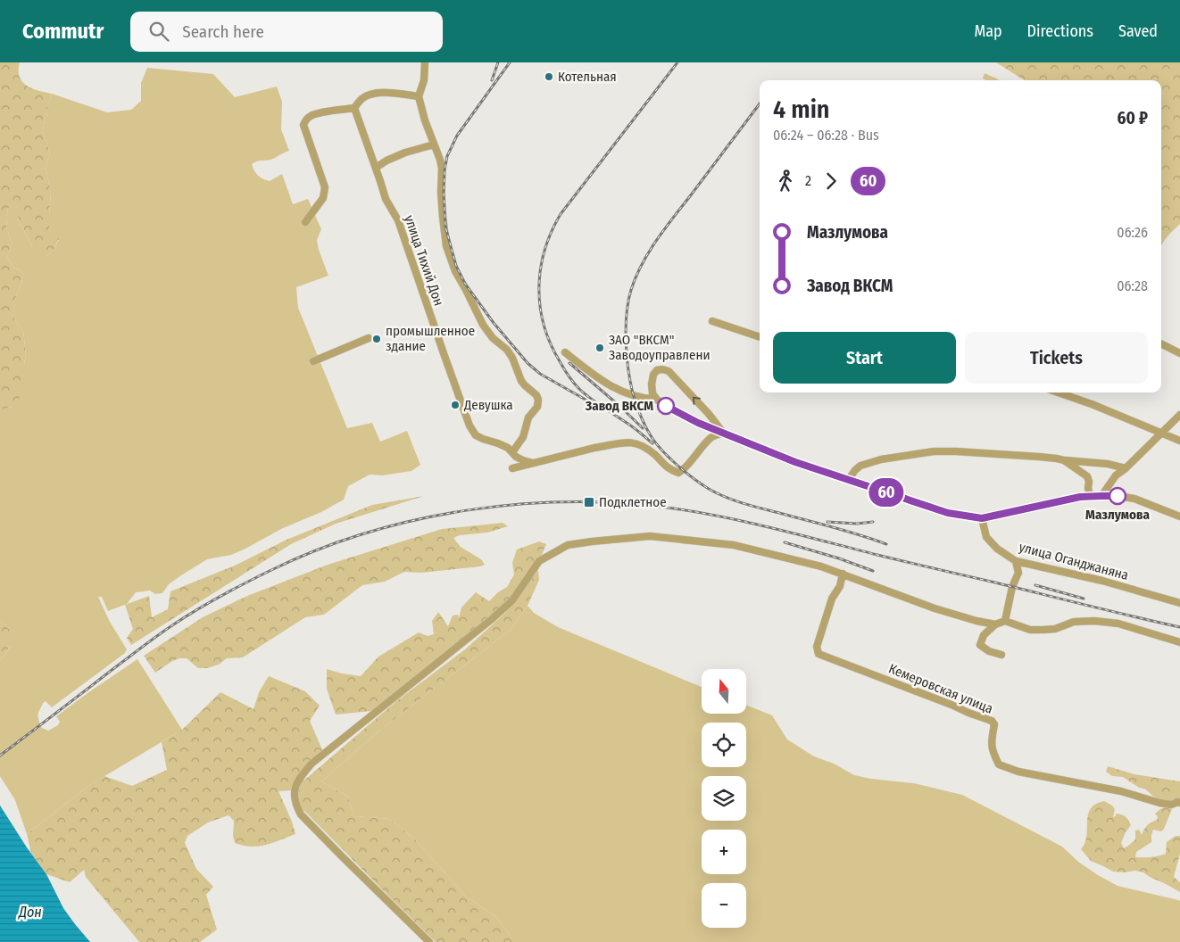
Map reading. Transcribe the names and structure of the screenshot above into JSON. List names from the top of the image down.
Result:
{
  "streets": {
    "street": ["улица Тихий Дон", "улица Оганджаняна", "Кемеровская улица"]
  },
  "water": ["Дон"],
  "places": {
    "other": [
      "Котельная",
      "промышленное здание",
      "ЗАО \"ВКСМ\" Заводоуправлени",
      "Девушка",
      "Завод ВКСМ",
      "Мазлумова"
    ],
    "transit": ["Подклетное"]
  },
  "lines": ["bus line 60"],
  "north": "top",
  "page": {
    "header": "Commutr",
    "search": "Search here",
    "nav": ["Map", "Directions", "Saved"],
    "on_map": "60",
    "heading": ["4 min", "06:24 – 06:28 · Bus", "60 ₽"],
    "legs": ["2", "60"],
    "list": [
      {
        "name": "Мазлумова",
        "value": "06:26"
      },
      {
        "name": "Завод ВКСМ",
        "value": "06:28"
      }
    ],
    "buttons": ["Start", "Tickets"],
    "map_buttons": ["+", "−"]
  }
}
